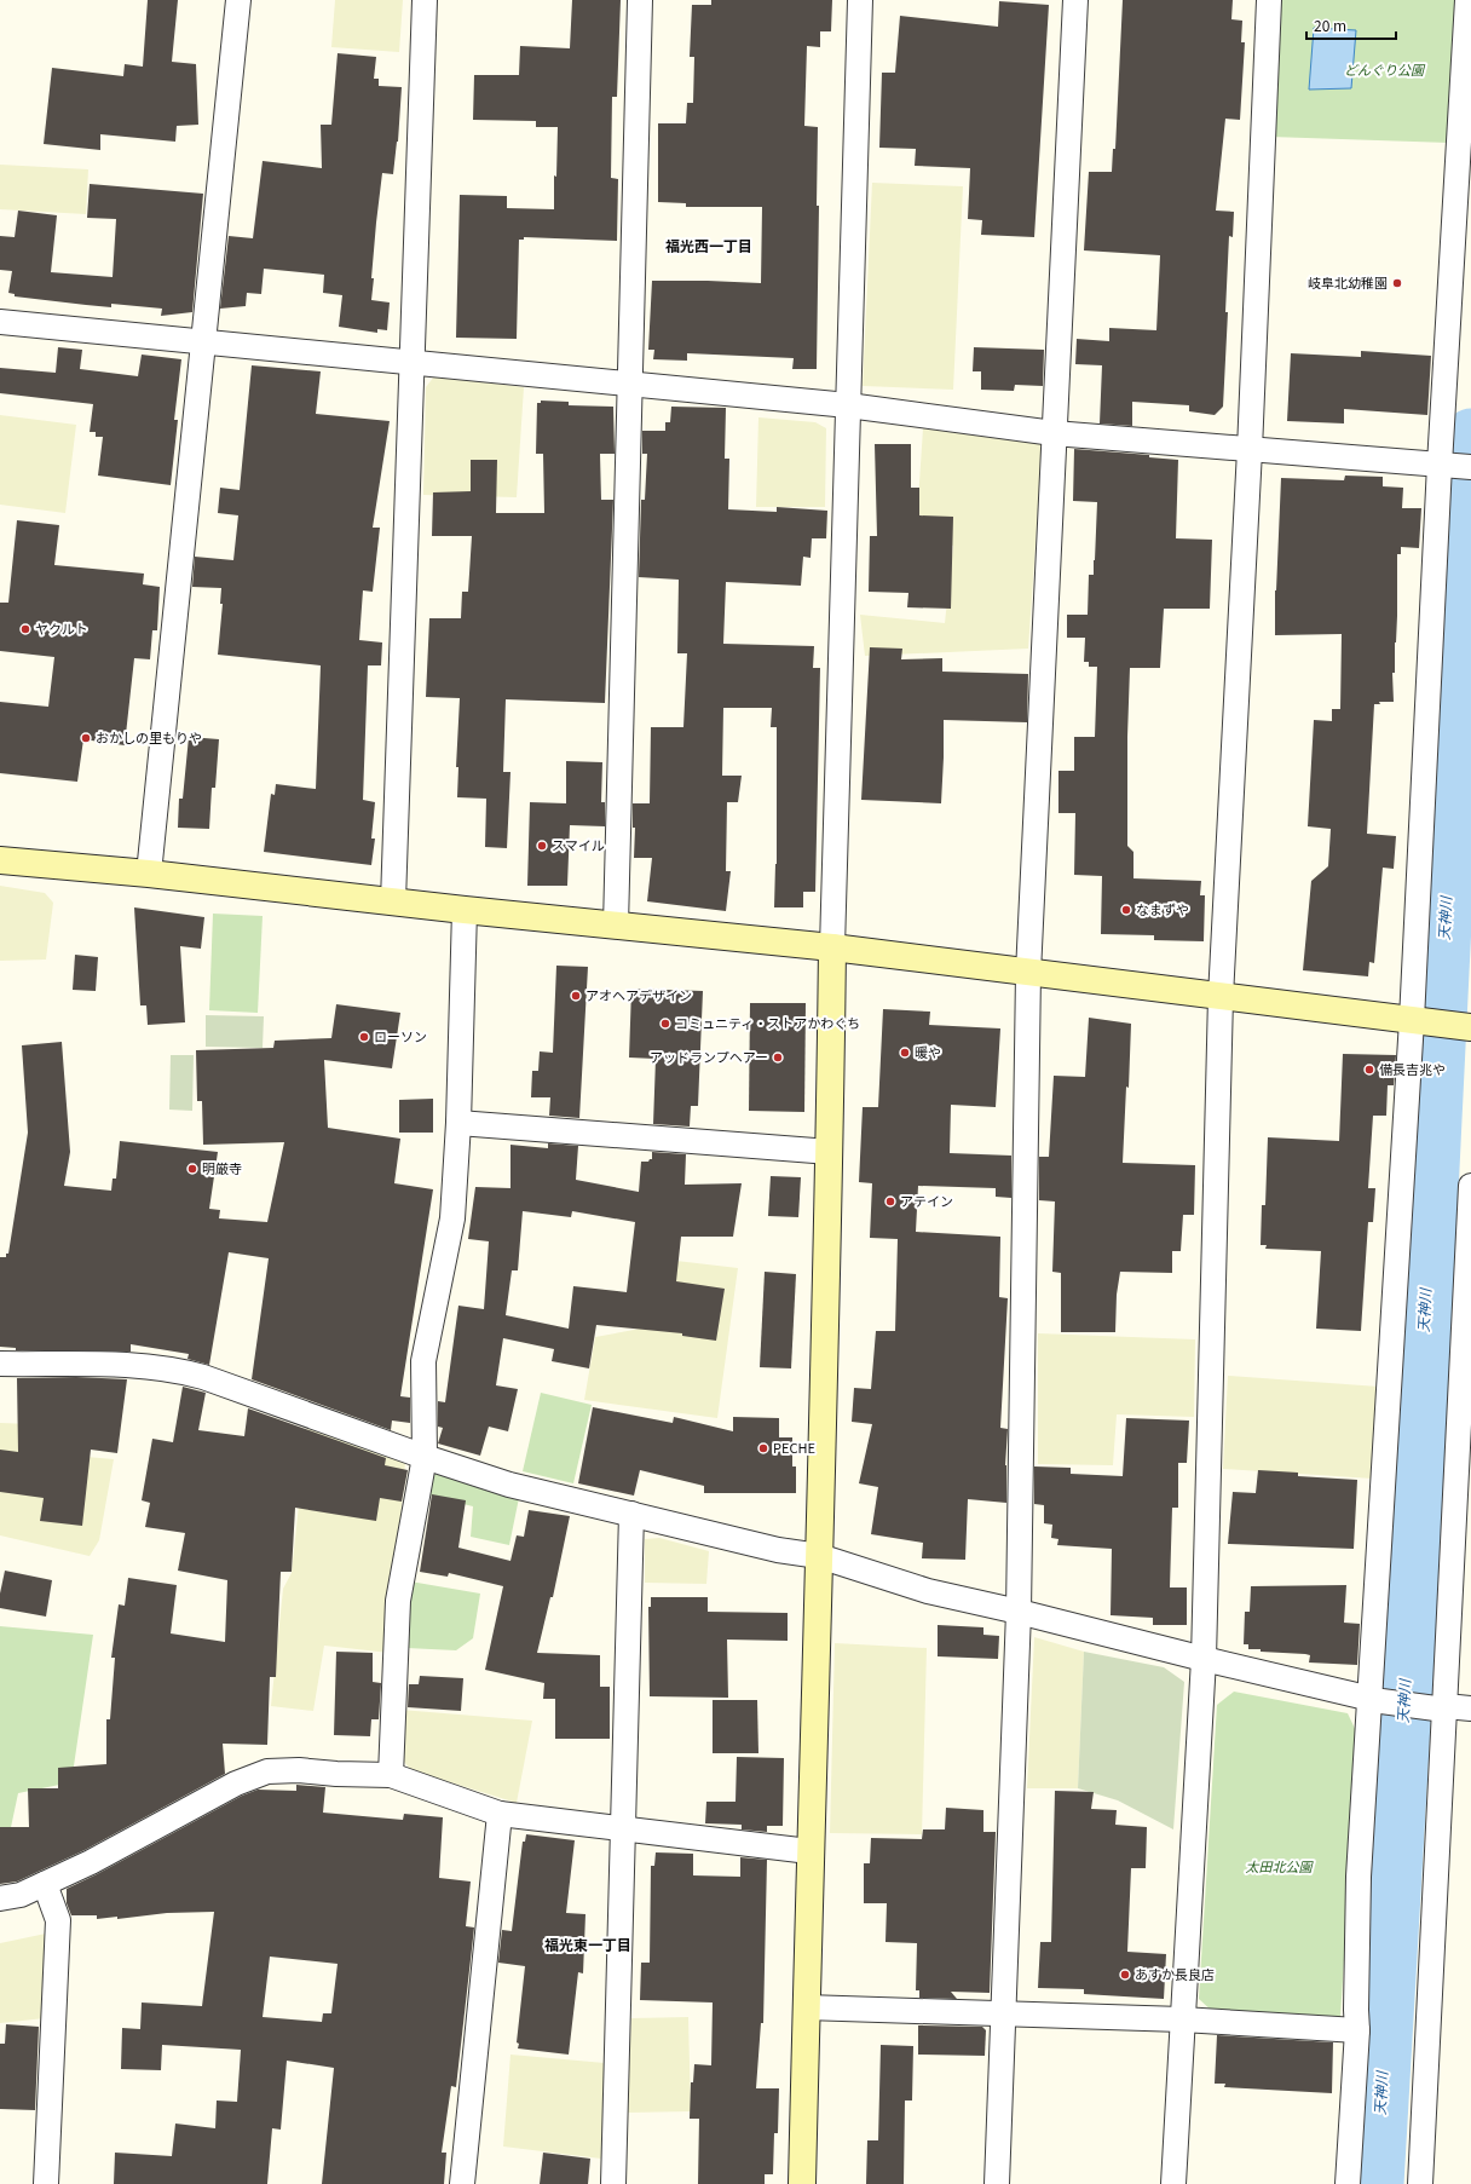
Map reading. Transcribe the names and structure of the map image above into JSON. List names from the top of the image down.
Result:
{
  "districts": ["福光西一丁目", "福光東一丁目"],
  "water": ["天神川"],
  "parks": ["どんぐり公園", "太田北公園"],
  "places": [
    "岐阜北幼稚園",
    "ヤクルト",
    "おかしの里もりや",
    "スマイル",
    "なまずや",
    "アオヘアデザイン",
    "コミュニティ・ストアかわぐち",
    "ローソン",
    "暖や",
    "アッドランプヘアー",
    "備長吉兆や",
    "明厳寺",
    "アテイン",
    "PECHE",
    "あすか長良店"
  ],
  "scale_bar": "20 m"
}
